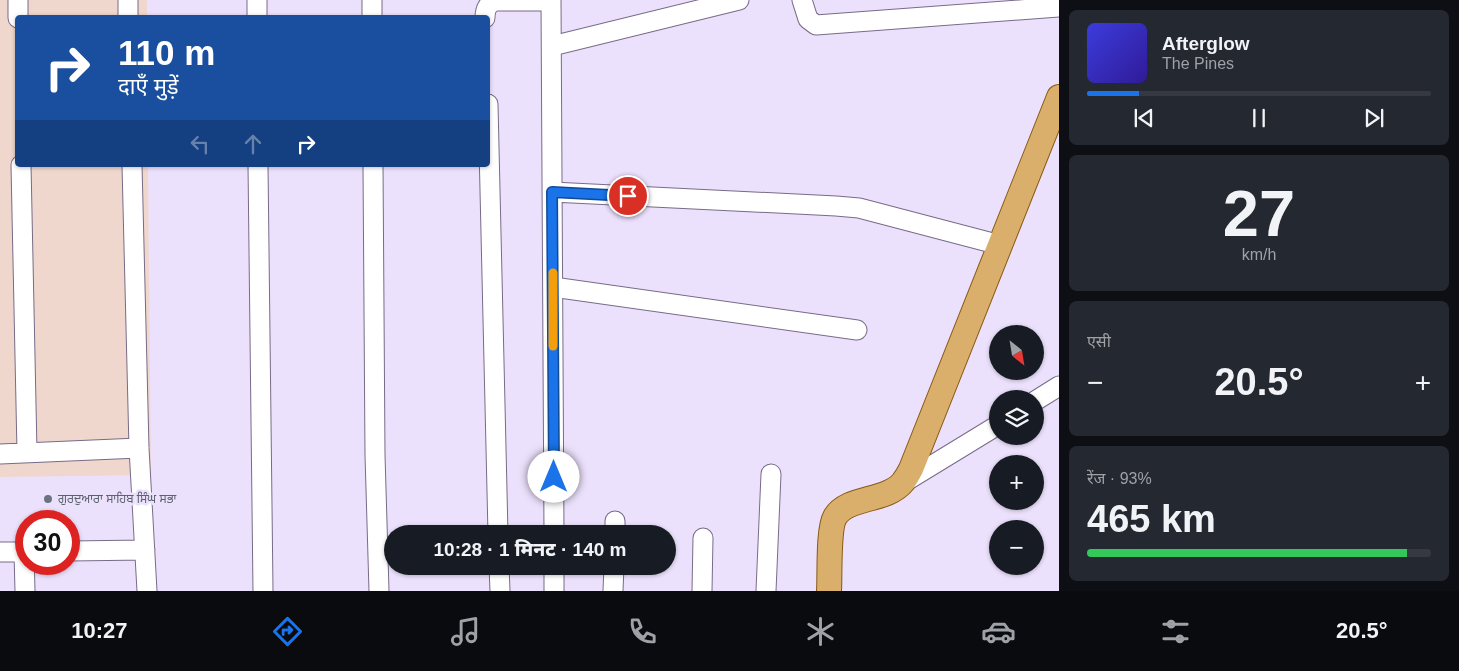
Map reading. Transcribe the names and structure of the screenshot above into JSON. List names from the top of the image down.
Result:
{
  "places": ["ਗੁਰਦੁਆਰਾ ਸਾਹਿਬ ਸਿੰਘ ਸਭਾ"],
  "north": "bottom right",
  "page": {
    "turn": ["110 m", "दाएँ मुड़ें"],
    "song": ["Afterglow", "The Pines"],
    "tile": [
      ["27", "km/h"],
      "एसी",
      ["रेंज · 93%", "465 km"]
    ],
    "map_buttons": ["+", "−"],
    "heat": ["−", "20.5°", "+"],
    "limit": "30",
    "trip": "10:28 · 1 मिनट · 140 m",
    "tabs": ["10:27", "20.5°"]
  }
}
